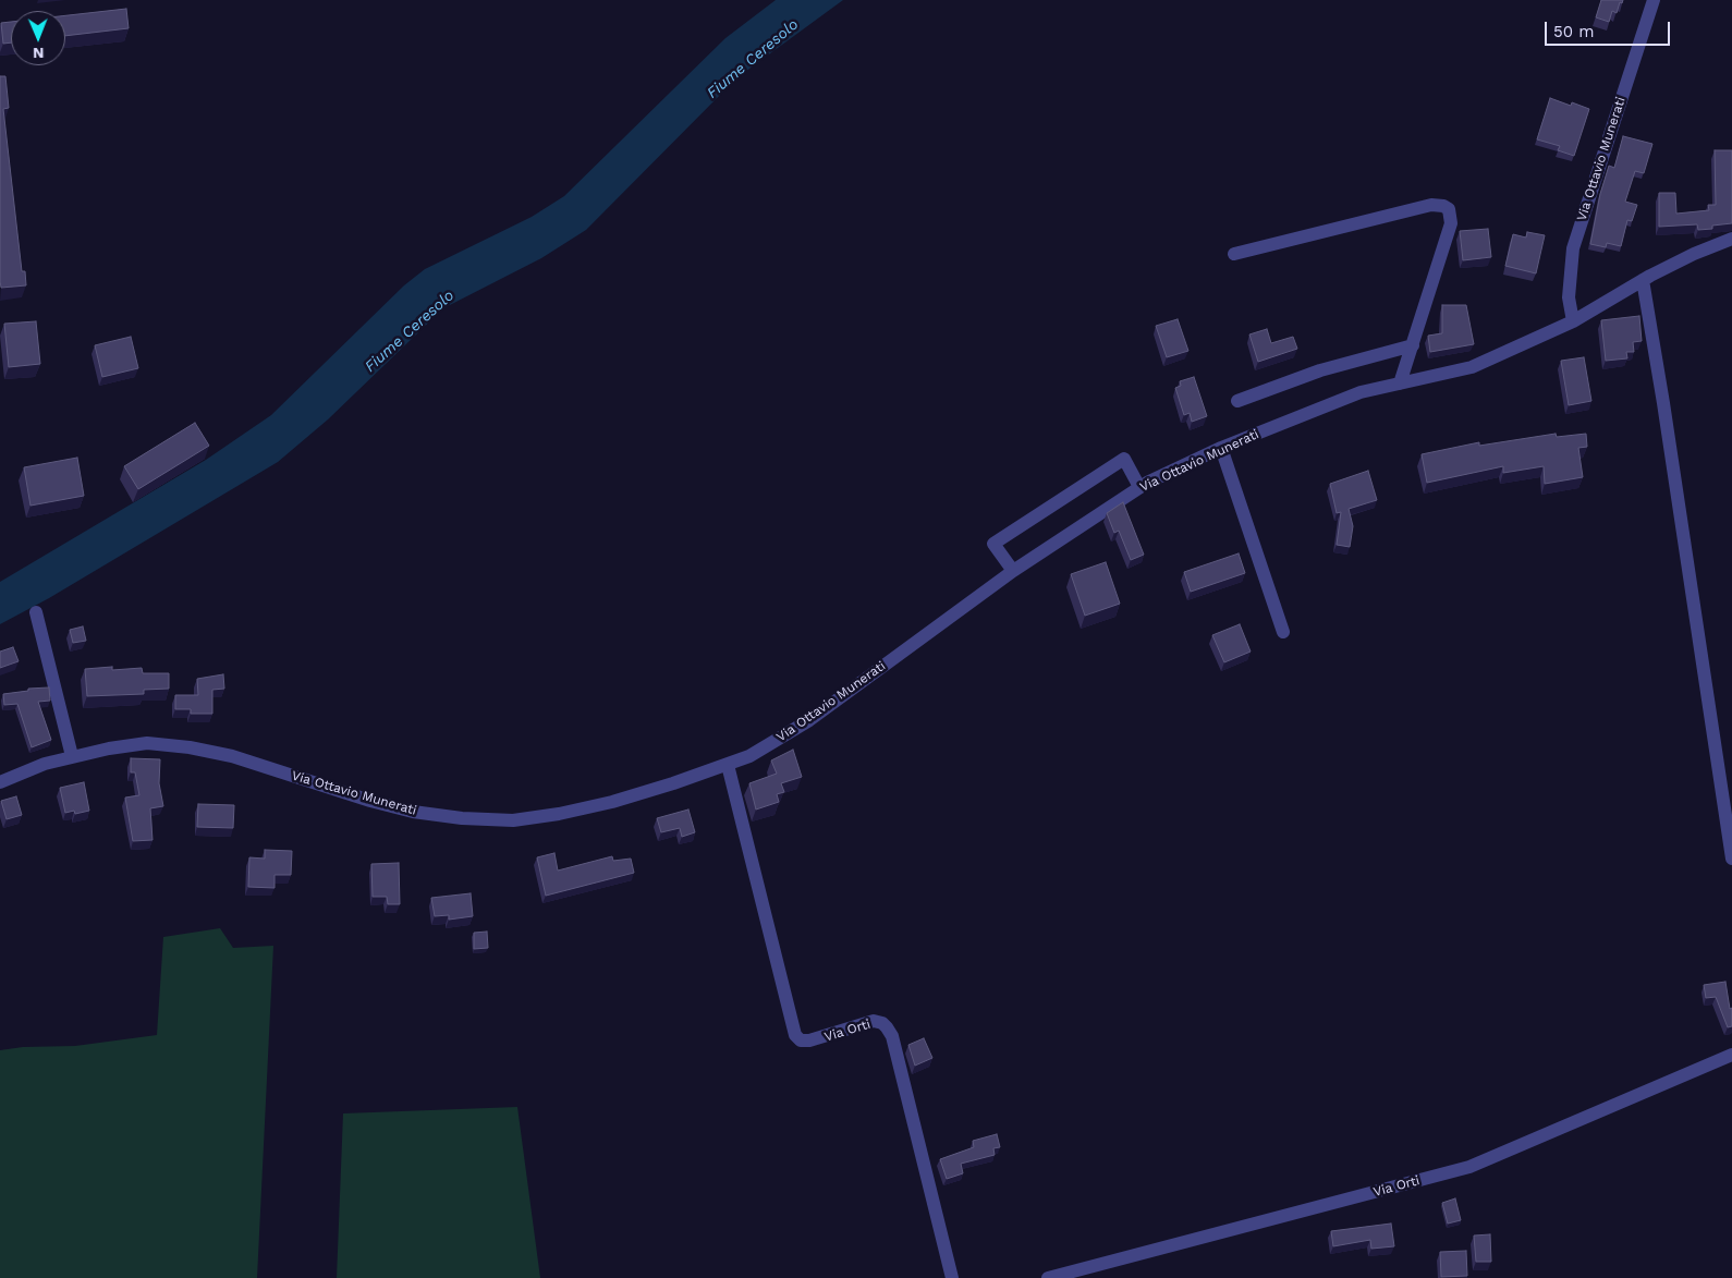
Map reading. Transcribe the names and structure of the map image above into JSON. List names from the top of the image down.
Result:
{
  "streets": {
    "street": ["Via Ottavio Munerati", "Via Orti"]
  },
  "crossings": [
    ["Via Ottavio Munerati", "Via Orti"]
  ],
  "water": ["Fiume Ceresolo"],
  "scale_bar": "50 m",
  "north": "bottom"
}
